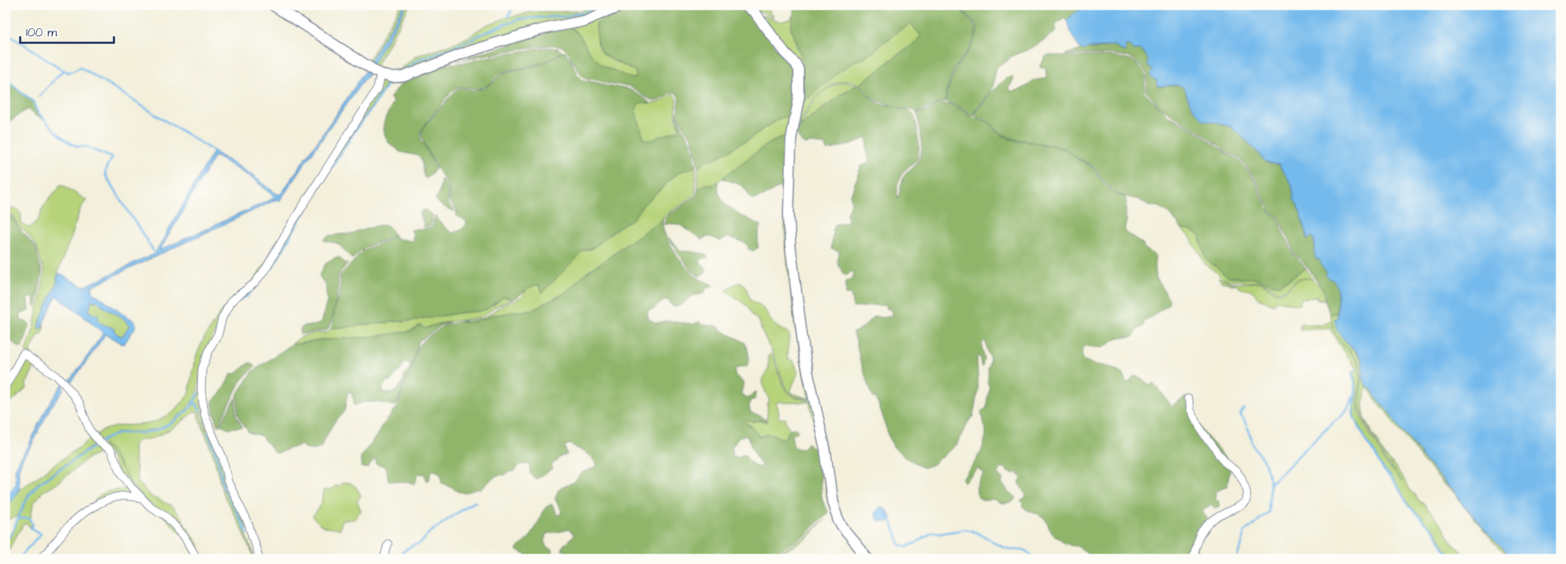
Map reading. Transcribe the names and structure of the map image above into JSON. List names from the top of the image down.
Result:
{
  "scale_bar": "100 m"
}
